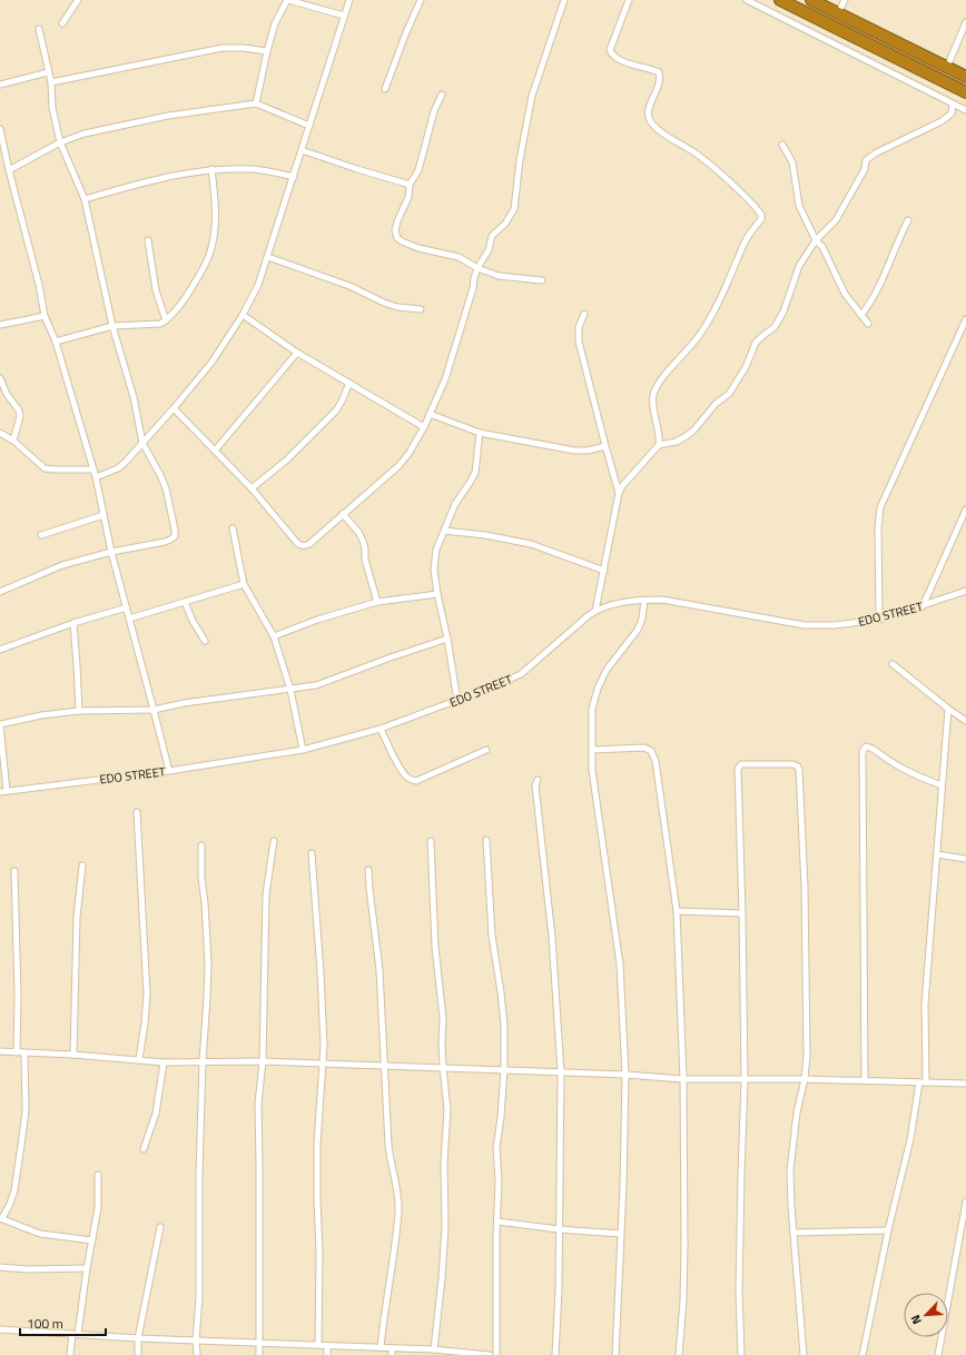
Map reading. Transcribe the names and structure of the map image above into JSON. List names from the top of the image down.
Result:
{
  "streets": {
    "street": ["EDO STREET"]
  },
  "scale_bar": "100 m",
  "north": "bottom left"
}
